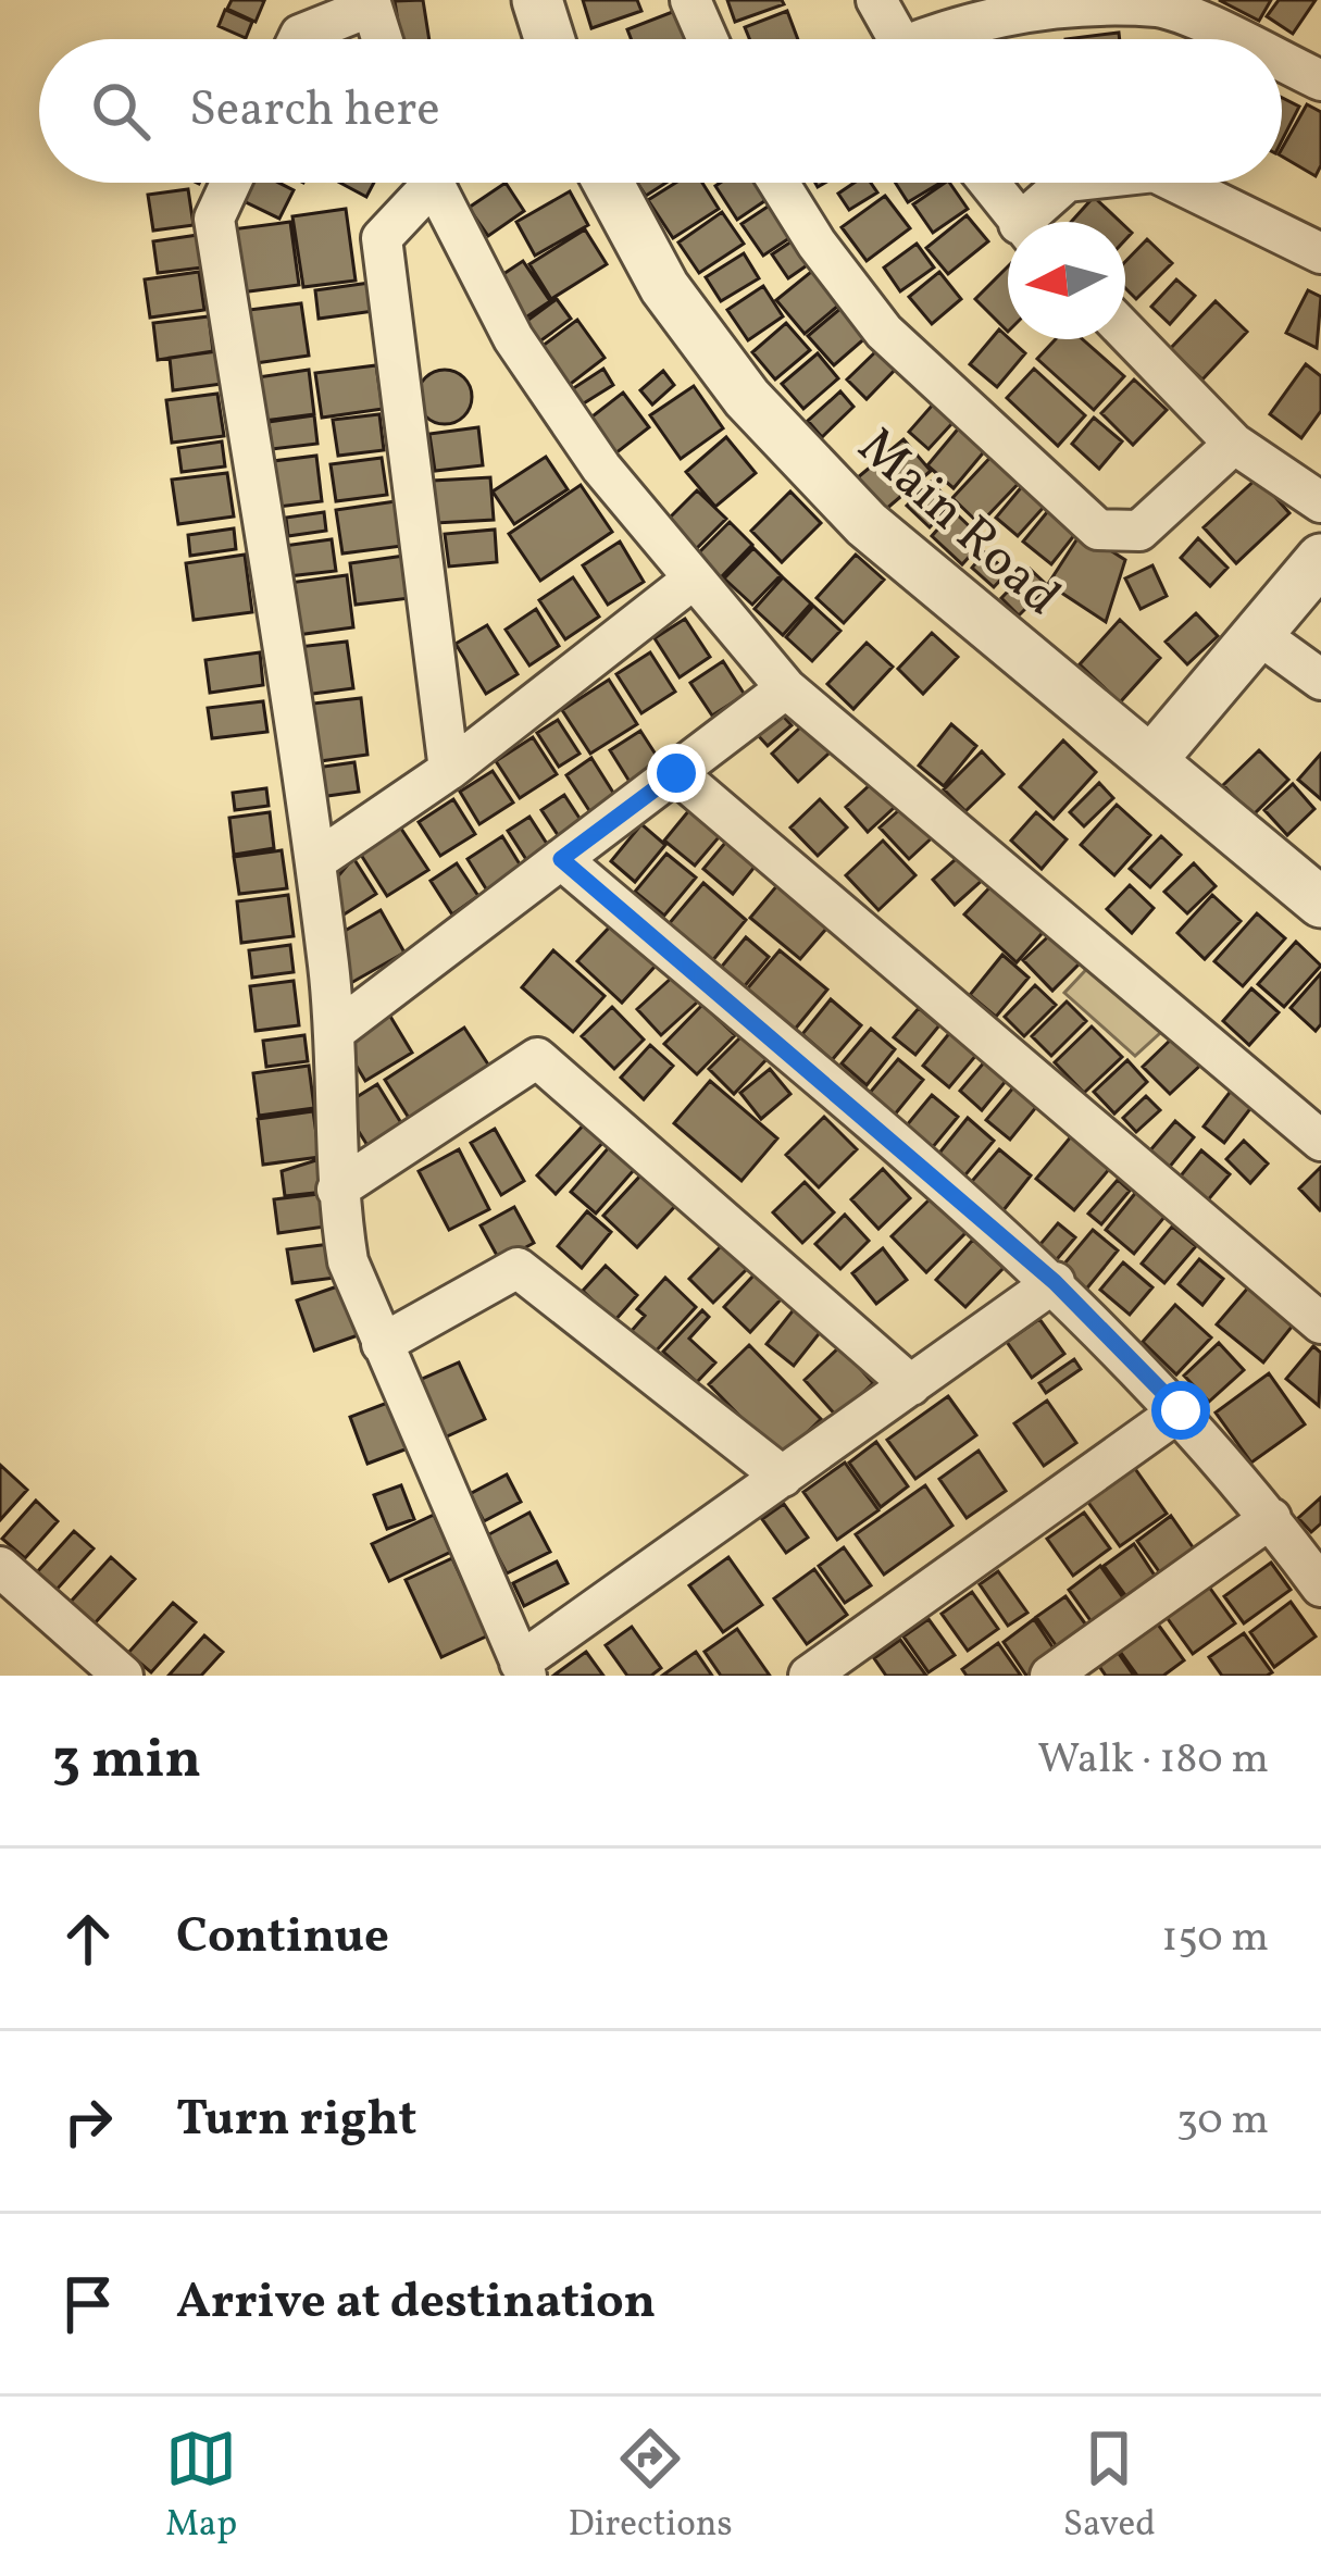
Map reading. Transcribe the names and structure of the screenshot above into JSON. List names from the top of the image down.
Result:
{
  "streets": {
    "street": ["Main Road"]
  },
  "north": "left",
  "page": {
    "search": "Search here",
    "heading": ["3 min", "Walk · 180 m"],
    "list": [
      ["Continue", "150 m"],
      ["Turn right", "30 m"],
      "Arrive at destination"
    ],
    "nav": ["Map", "Directions", "Saved"]
  }
}
